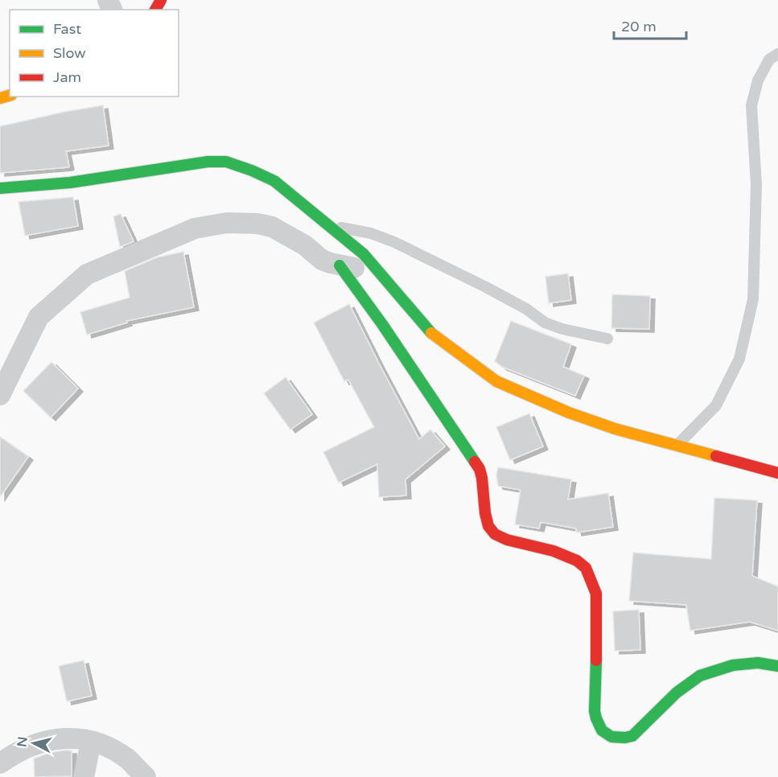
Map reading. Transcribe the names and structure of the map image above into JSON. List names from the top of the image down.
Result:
{
  "legend": ["Fast", "Slow", "Jam"],
  "scale_bar": "20 m",
  "north": "left"
}
